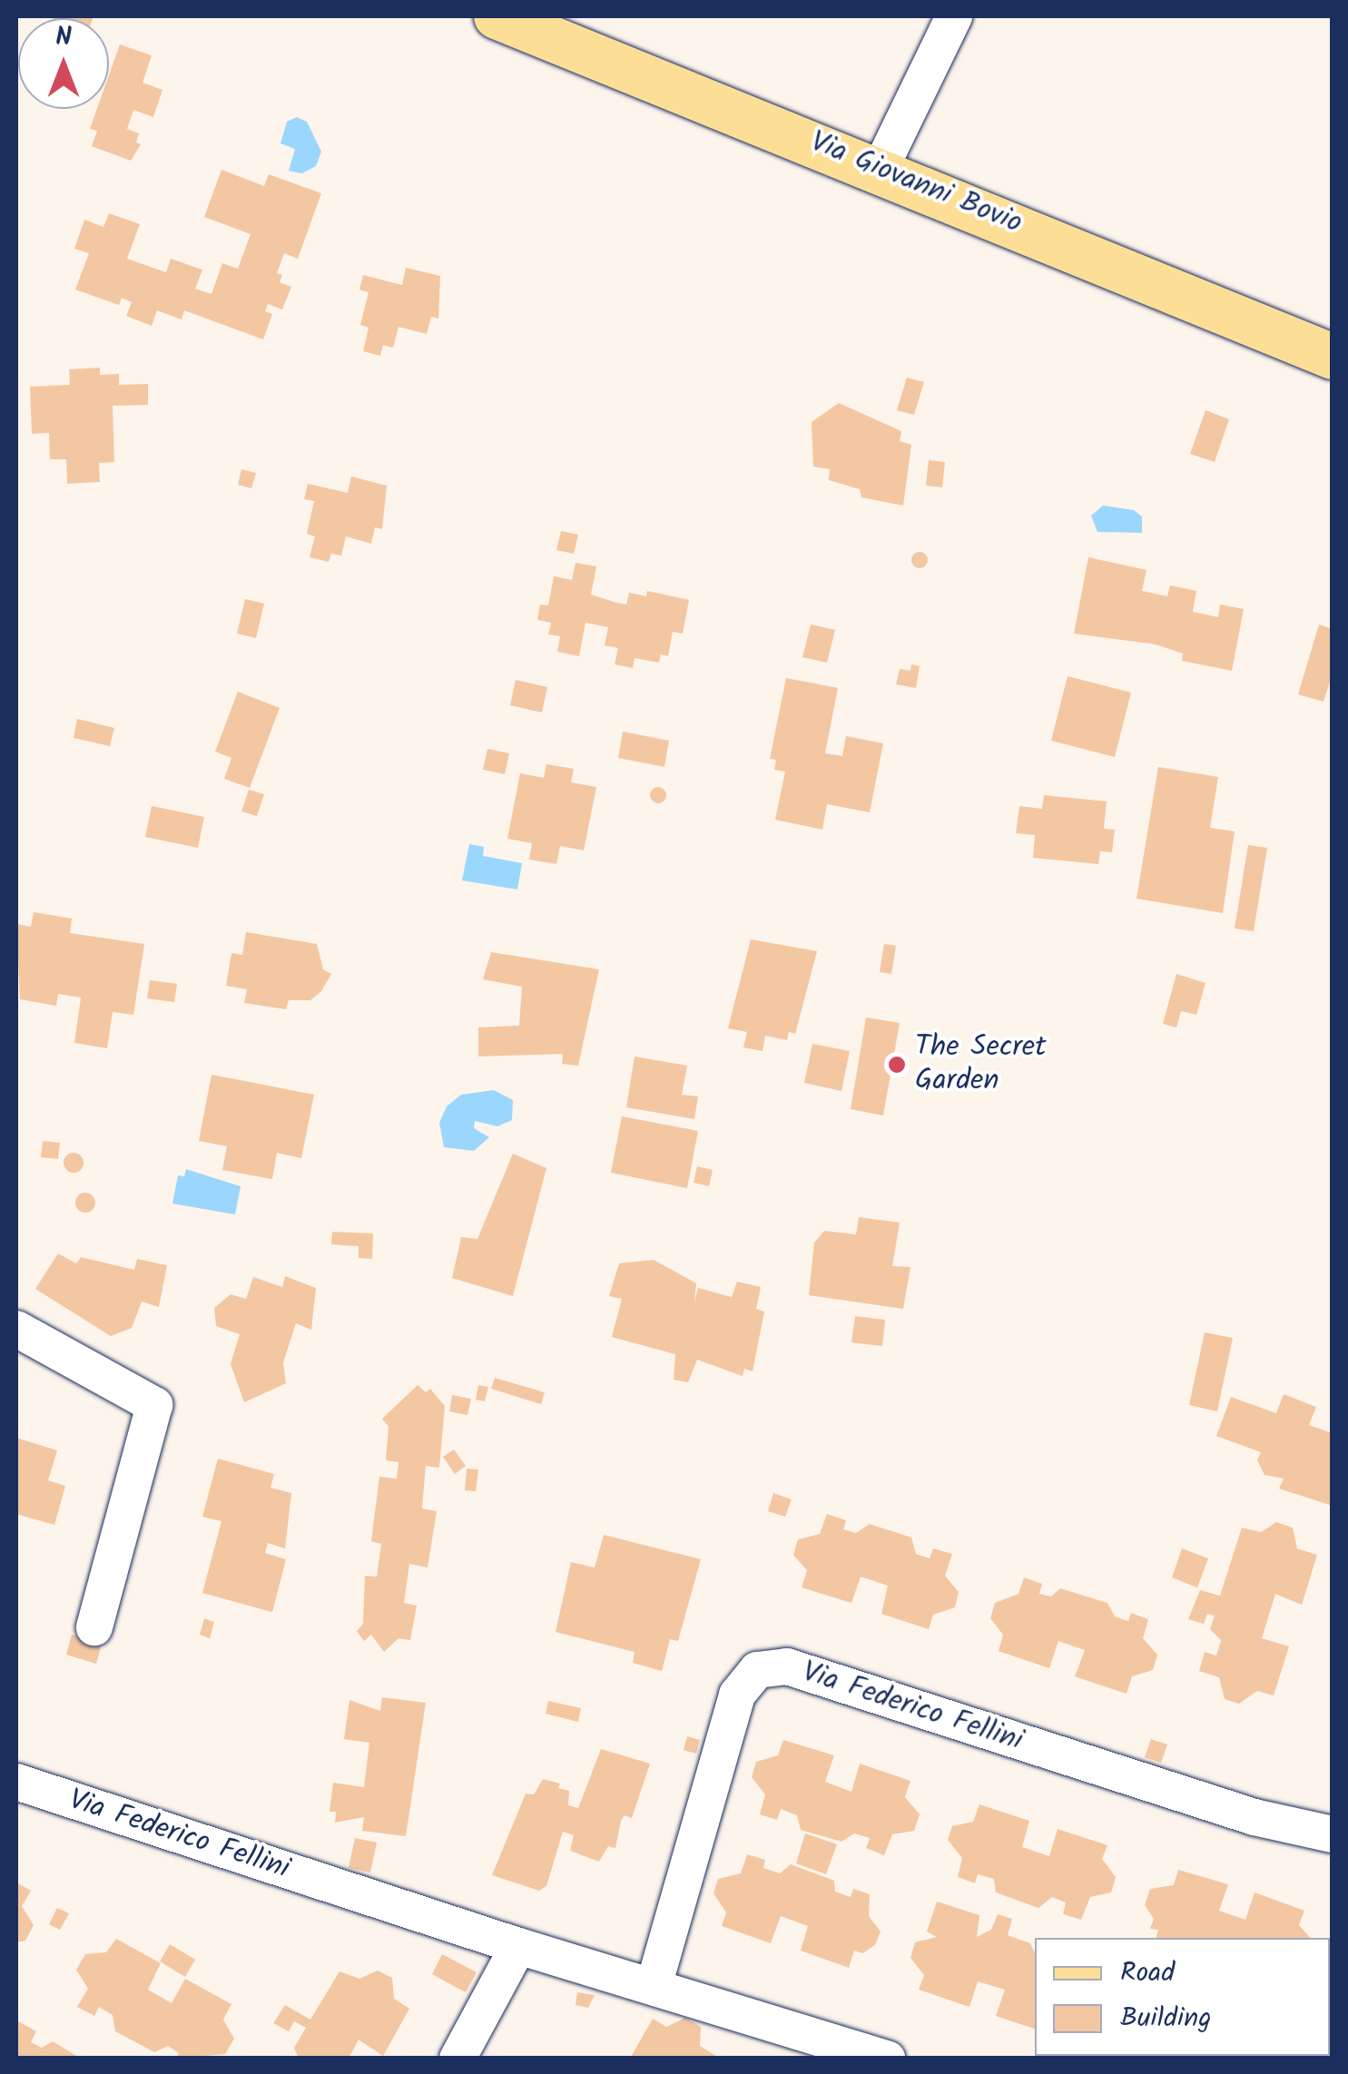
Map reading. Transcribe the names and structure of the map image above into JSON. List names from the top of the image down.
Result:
{
  "streets": {
    "main road": ["Via Giovanni Bovio"],
    "street": ["Via Federico Fellini"]
  },
  "places": ["The Secret Garden"],
  "legend": ["Road", "Building"],
  "north": "top"
}
